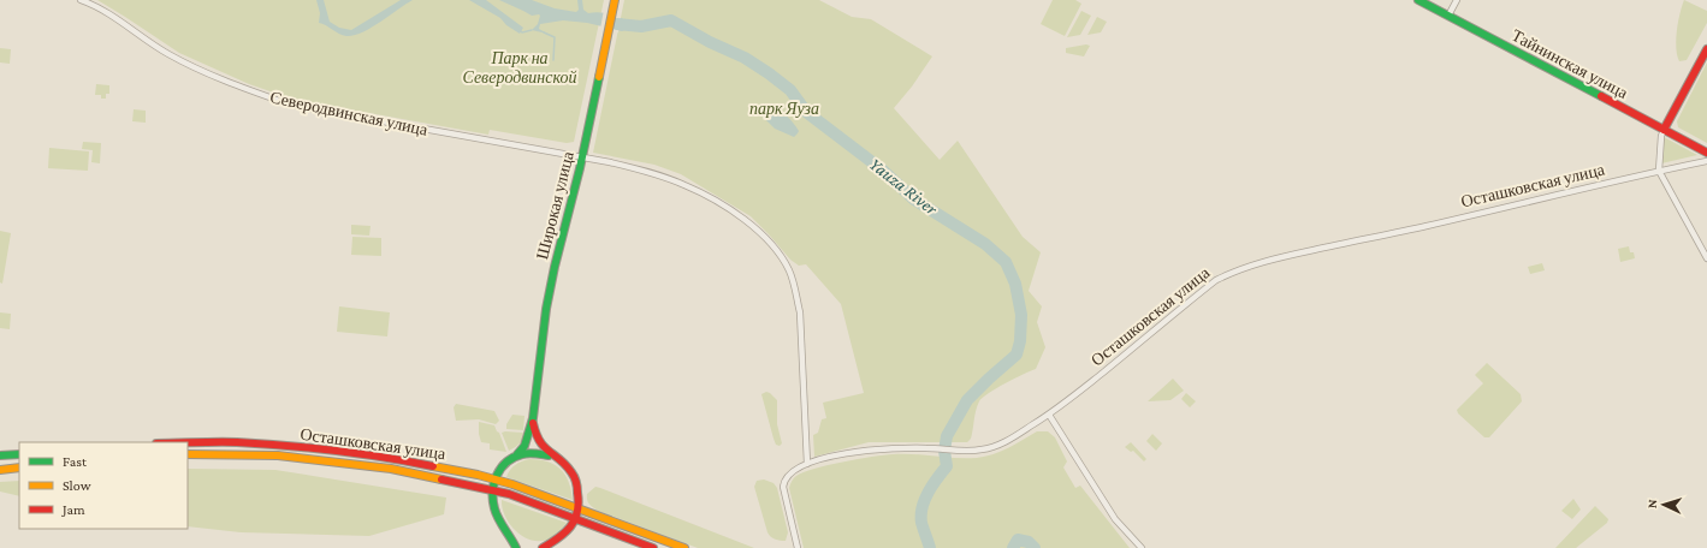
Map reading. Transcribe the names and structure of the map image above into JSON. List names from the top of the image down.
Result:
{
  "streets": {
    "main road": ["Тайнинская улица", "Осташковская улица", "Широкая улица"],
    "street": ["Северодвинская улица"]
  },
  "crossings": [
    ["Северодвинская улица", "Осташковская улица"],
    ["Северодвинская улица", "Широкая улица"]
  ],
  "water": ["Yauza River"],
  "parks": ["Парк на Северодвинской", "парк Яуза"],
  "legend": ["Fast", "Slow", "Jam"],
  "north": "left"
}
